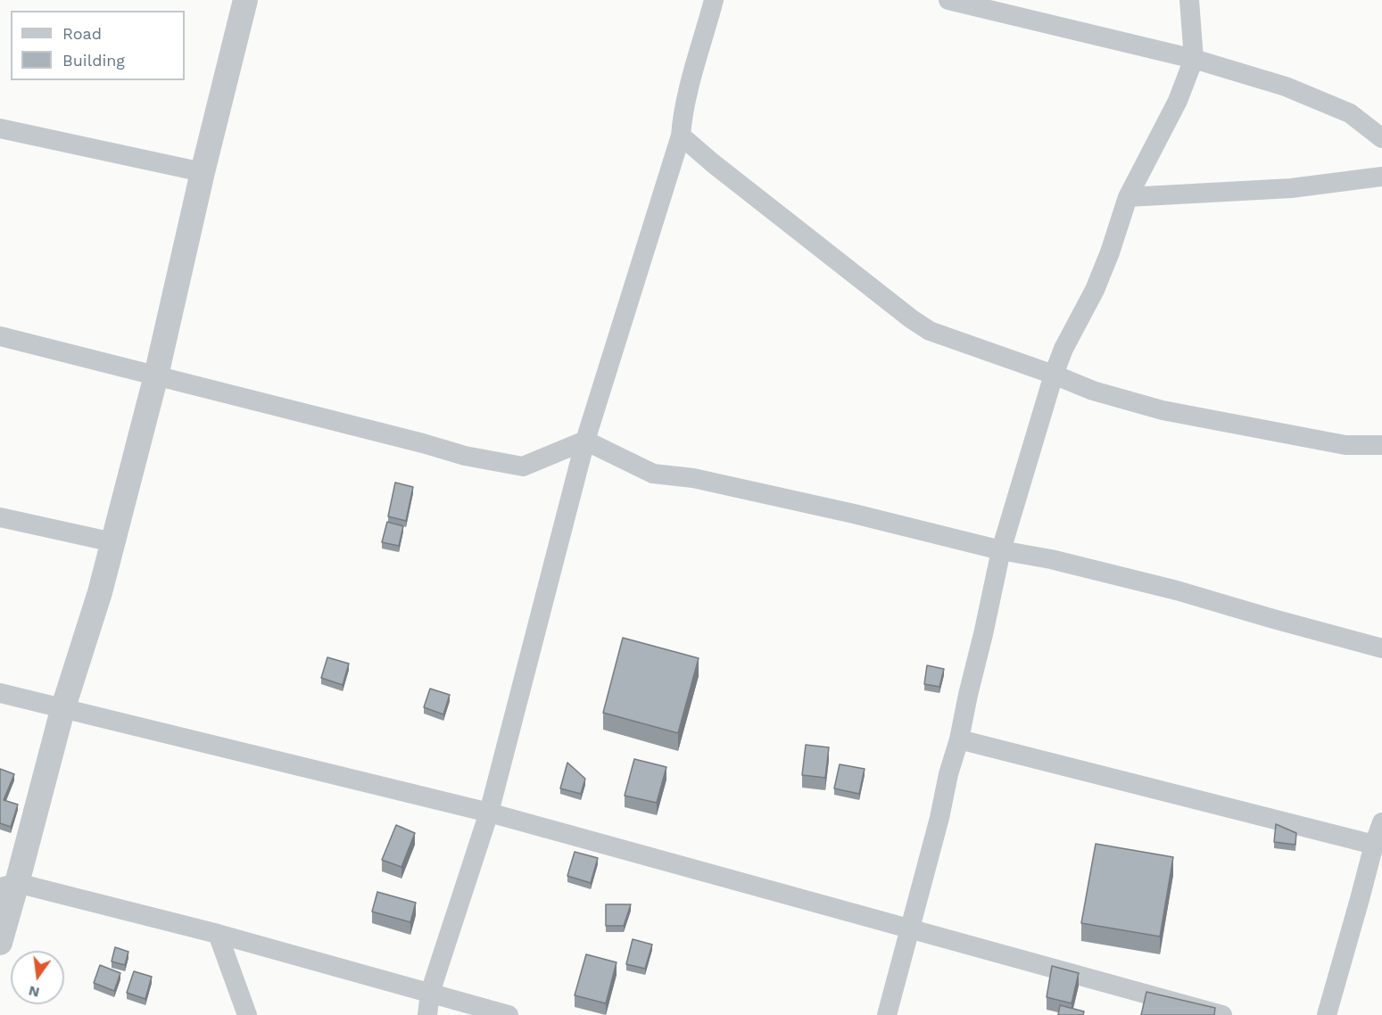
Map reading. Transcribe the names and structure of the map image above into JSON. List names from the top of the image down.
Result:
{
  "legend": ["Road", "Building"],
  "north": "bottom"
}
